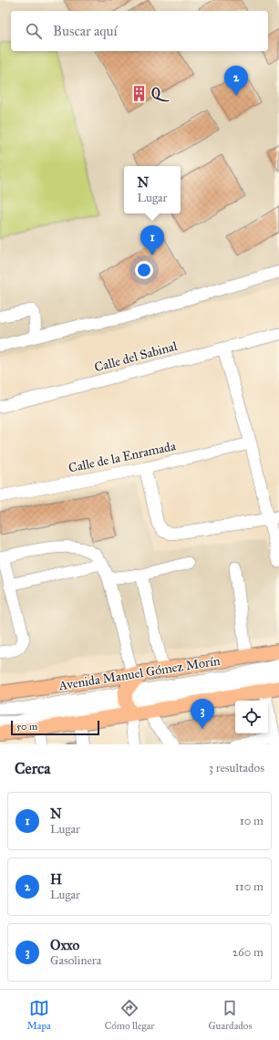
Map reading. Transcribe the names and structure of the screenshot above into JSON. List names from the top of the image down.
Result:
{
  "streets": {
    "main road": ["Avenida Manuel Gómez Morín"],
    "street": ["Calle del Sabinal", "Calle de la Enramada"]
  },
  "places": {
    "building": ["Q"]
  },
  "scale_bar": "50 m",
  "page": {
    "search": "Buscar aquí",
    "pins": ["2", "1", "3"],
    "popup": ["N", "Lugar"],
    "scale": "50 m",
    "heading": ["Cerca", "3 resultados"],
    "list": [
      {
        "mark": "1",
        "name": "N",
        "note": "Lugar",
        "value": "10 m"
      },
      {
        "mark": "2",
        "name": "H",
        "note": "Lugar",
        "value": "110 m"
      },
      {
        "mark": "3",
        "name": "Oxxo",
        "note": "Gasolinera",
        "value": "260 m"
      }
    ],
    "nav": ["Mapa", "Cómo llegar", "Guardados"]
  }
}
